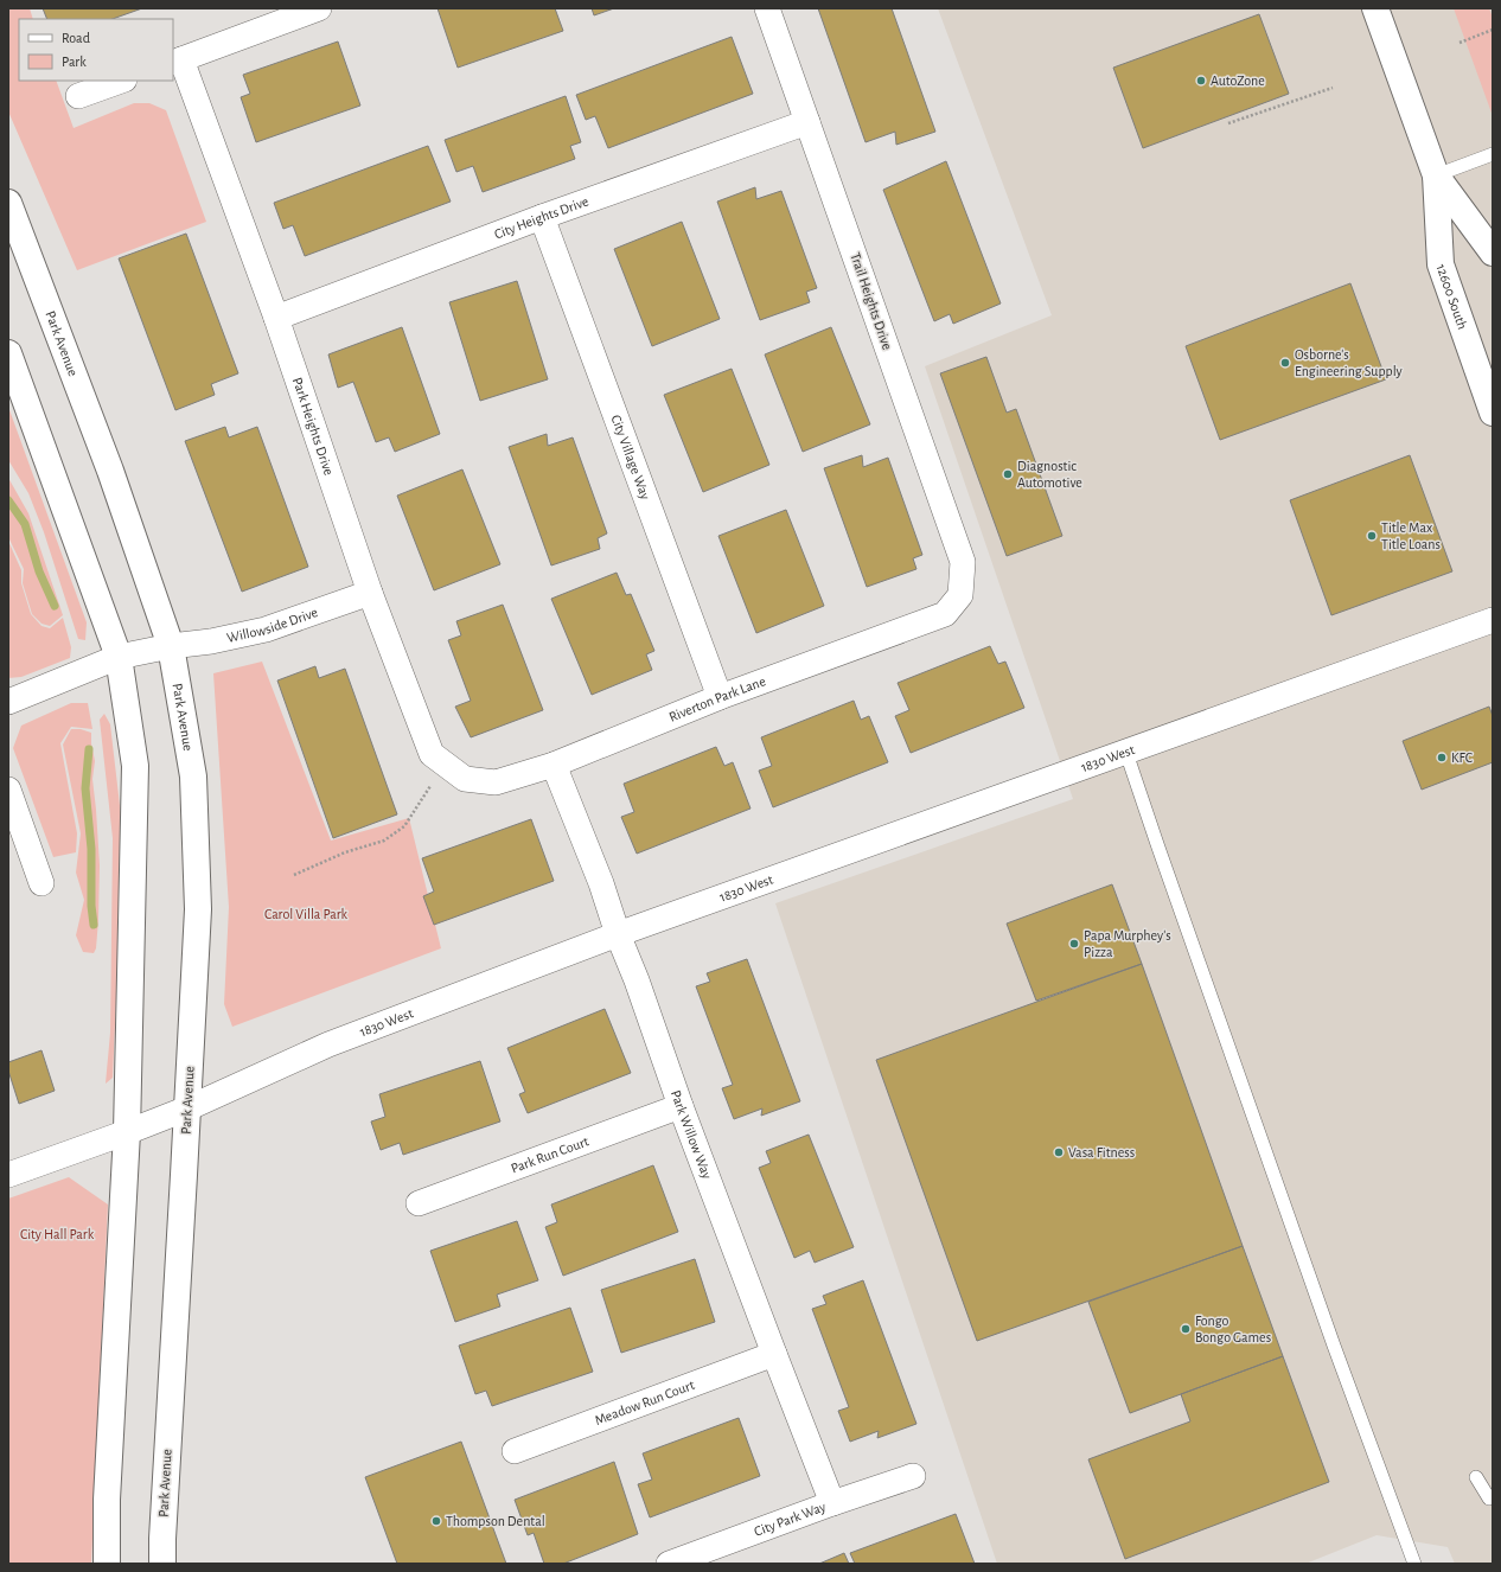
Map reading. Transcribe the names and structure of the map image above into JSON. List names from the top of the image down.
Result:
{
  "streets": {
    "street": [
      "City Heights Drive",
      "12600 South",
      "Trail Heights Drive",
      "Park Avenue",
      "Park Heights Drive",
      "City Village Way",
      "Willowside Drive",
      "Riverton Park Lane",
      "1830 West",
      "Park Willow Way",
      "Park Run Court",
      "Meadow Run Court",
      "City Park Way"
    ]
  },
  "crossings": [
    ["City Heights Drive", "Trail Heights Drive"],
    ["City Heights Drive", "Park Heights Drive"],
    ["City Heights Drive", "City Village Way"],
    ["Trail Heights Drive", "Riverton Park Lane"],
    ["Park Avenue", "Willowside Drive"],
    ["Park Avenue", "1830 West"],
    ["Park Heights Drive", "Willowside Drive"],
    ["Park Heights Drive", "Riverton Park Lane"],
    ["City Village Way", "Riverton Park Lane"],
    ["Riverton Park Lane", "Park Willow Way"],
    ["1830 West", "Park Willow Way"],
    ["Park Willow Way", "Park Run Court"],
    ["Park Willow Way", "Meadow Run Court"],
    ["Park Willow Way", "City Park Way"]
  ],
  "parks": ["Carol Villa Park", "City Hall Park"],
  "places": [
    "AutoZone",
    "Osborne's Engineering Supply",
    "Diagnostic Automotive",
    "Title Max Title Loans",
    "KFC",
    "Papa Murphey's Pizza",
    "Vasa Fitness",
    "Fongo Bongo Games",
    "Thompson Dental"
  ],
  "legend": ["Road", "Park"]
}
